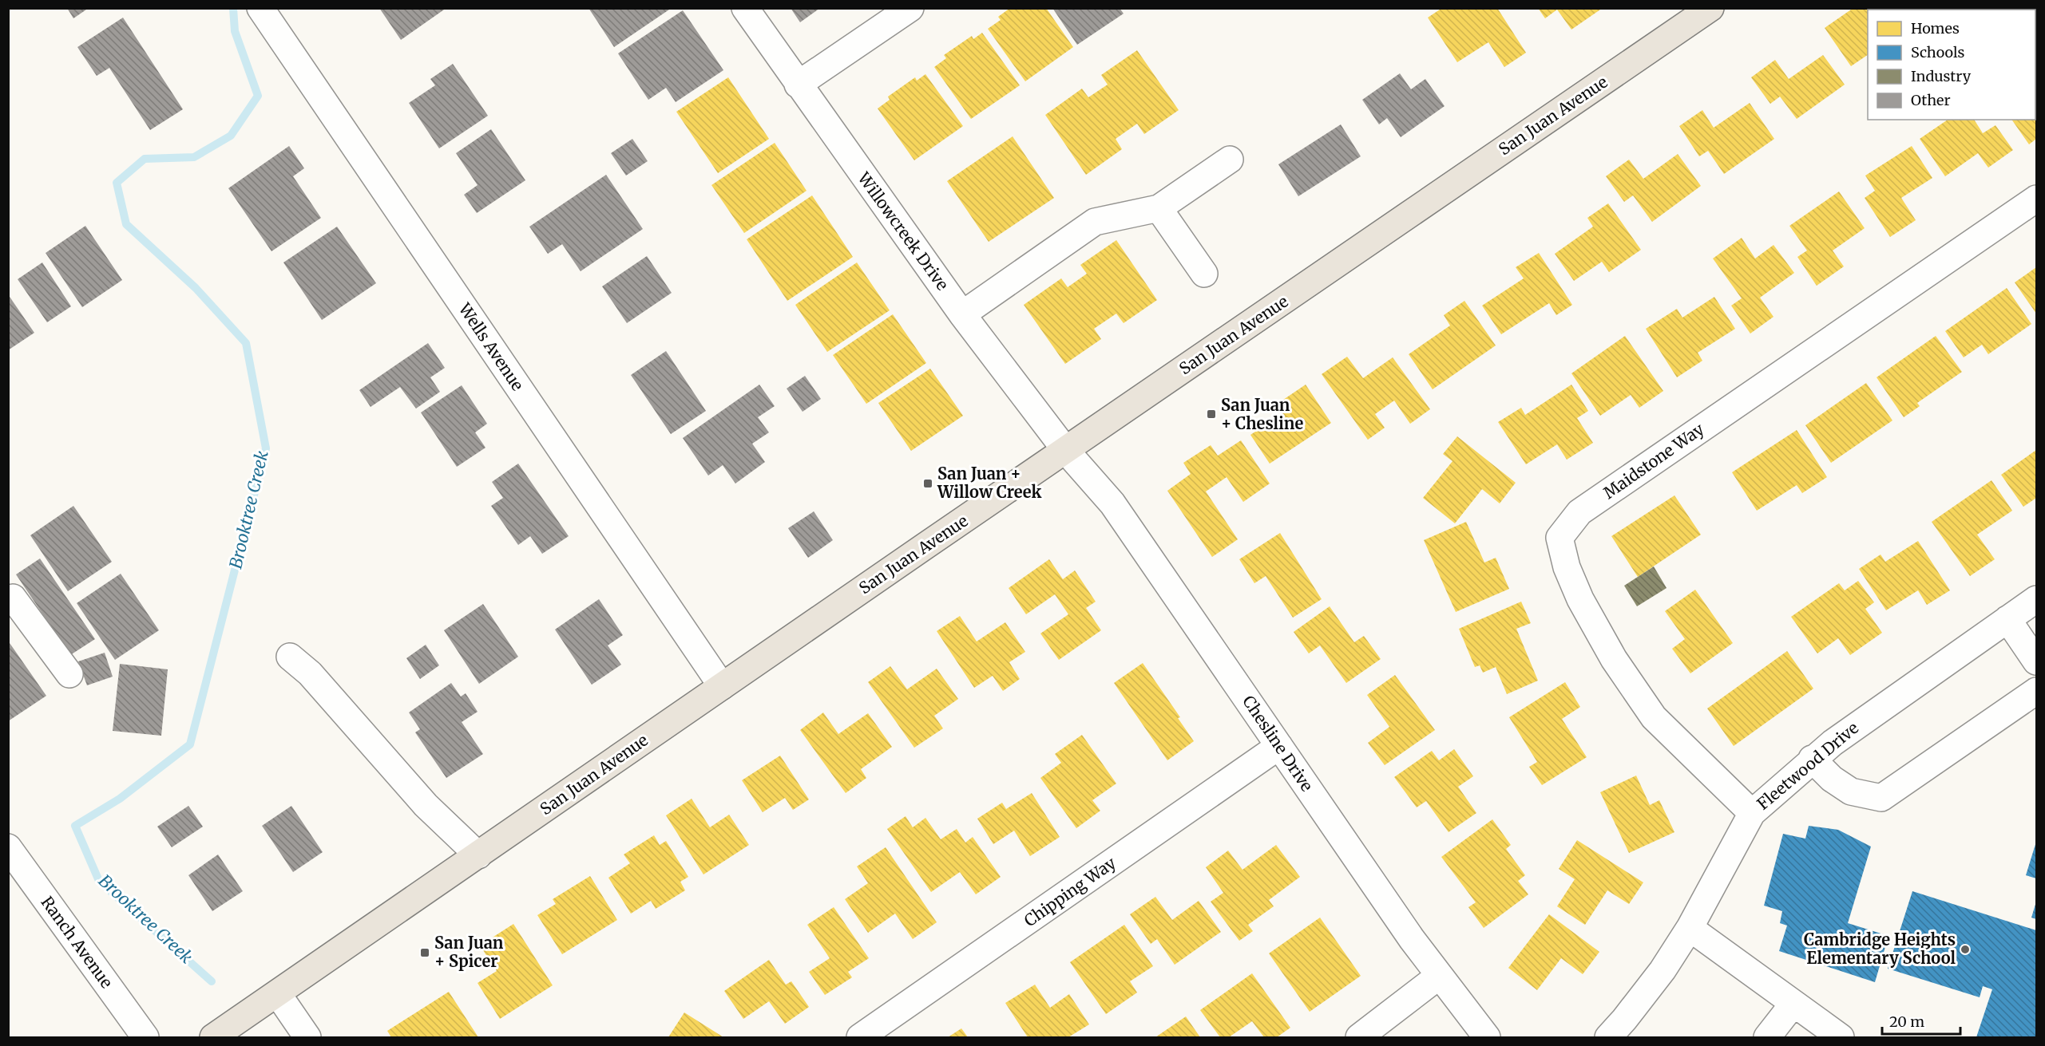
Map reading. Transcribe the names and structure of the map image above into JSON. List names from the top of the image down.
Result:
{
  "streets": {
    "main road": ["San Juan Avenue"],
    "street": [
      "Willowcreek Drive",
      "Wells Avenue",
      "Maidstone Way",
      "Chesline Drive",
      "Fleetwood Drive",
      "Chipping Way",
      "Ranch Avenue"
    ]
  },
  "crossings": [
    ["San Juan Avenue", "Willowcreek Drive"],
    ["San Juan Avenue", "Wells Avenue"],
    ["San Juan Avenue", "Chesline Drive"],
    ["Willowcreek Drive", "Chesline Drive"],
    ["Maidstone Way", "Fleetwood Drive"],
    ["Chesline Drive", "Chipping Way"]
  ],
  "water": ["Brooktree Creek"],
  "places": {
    "transit": ["San Juan + Chesline", "San Juan + Willow Creek", "San Juan + Spicer"],
    "other": ["Cambridge Heights Elementary School"]
  },
  "legend": [
    "Homes",
    "Schools",
    "Industry",
    "Other"
  ],
  "scale_bar": "20 m"
}
